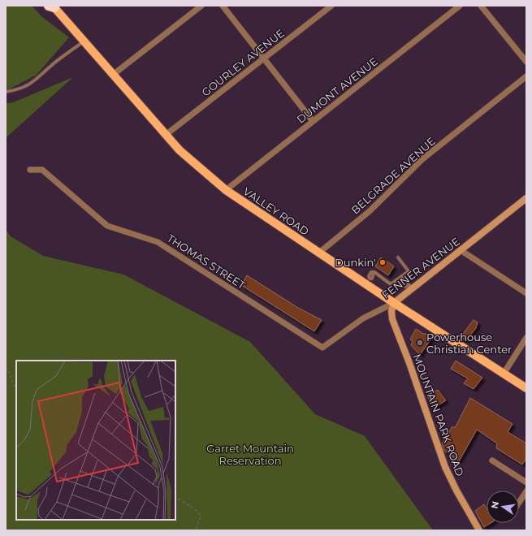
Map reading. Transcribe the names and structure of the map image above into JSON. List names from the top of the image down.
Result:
{
  "streets": {
    "main road": ["VALLEY ROAD"],
    "street": [
      "GOURLEY AVENUE",
      "DUMONT AVENUE",
      "BELGRADE AVENUE",
      "THOMAS STREET",
      "FENNER AVENUE",
      "MOUNTAIN PARK ROAD"
    ]
  },
  "crossings": [
    ["GOURLEY AVENUE", "VALLEY ROAD"],
    ["DUMONT AVENUE", "VALLEY ROAD"],
    ["BELGRADE AVENUE", "VALLEY ROAD"],
    ["VALLEY ROAD", "FENNER AVENUE"],
    ["VALLEY ROAD", "MOUNTAIN PARK ROAD"],
    ["THOMAS STREET", "FENNER AVENUE"],
    ["FENNER AVENUE", "MOUNTAIN PARK ROAD"]
  ],
  "parks": ["Garret Mountain Reservation"],
  "places": ["Dunkin'", "Powerhouse Christian Center"],
  "north": "left"
}
